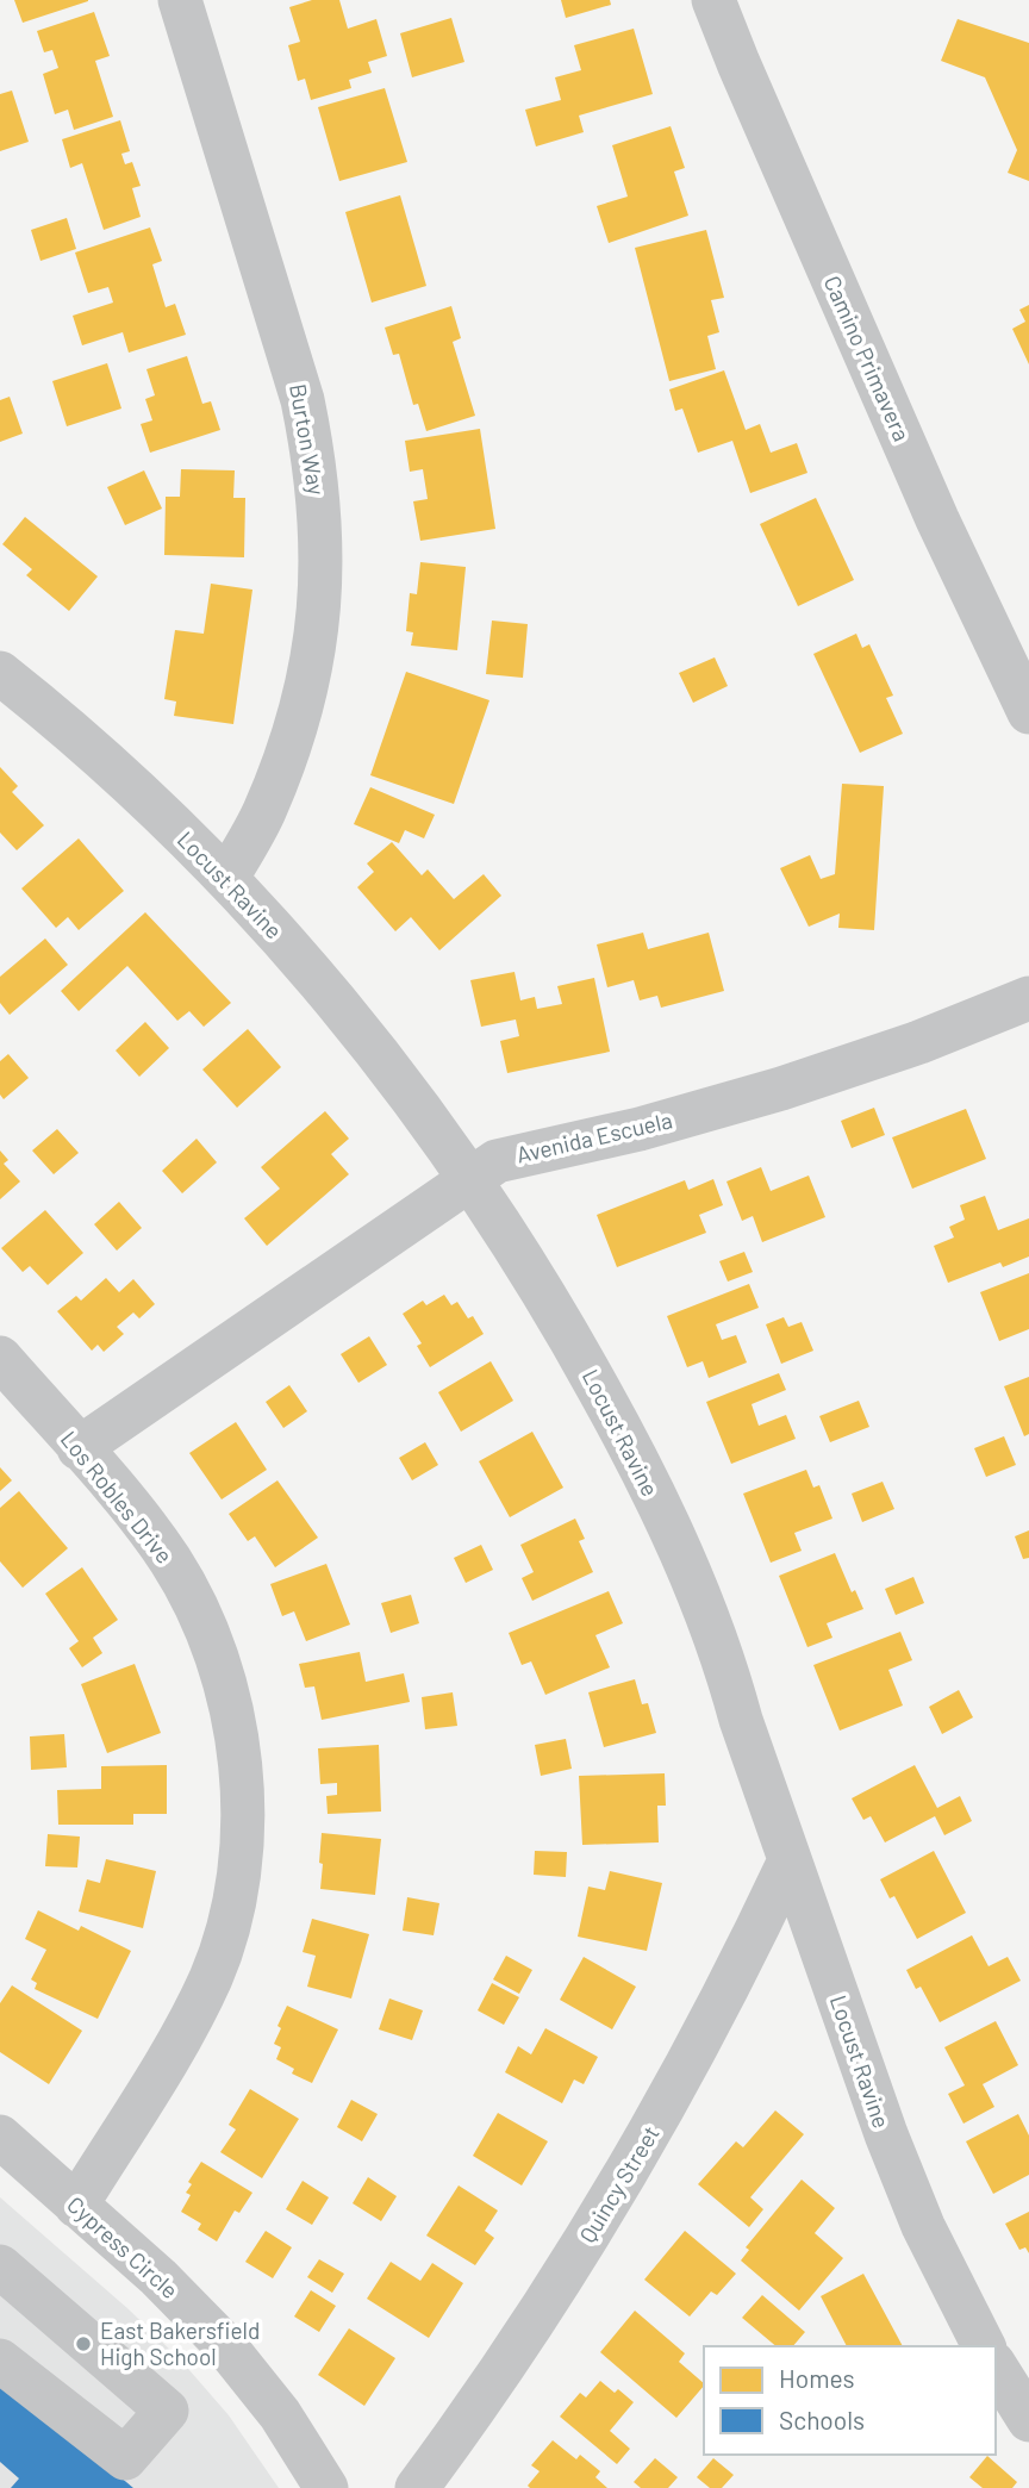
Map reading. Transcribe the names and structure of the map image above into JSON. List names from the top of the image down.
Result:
{
  "streets": {
    "street": [
      "Camino Primavera",
      "Burton Way",
      "Locust Ravine",
      "Avenida Escuela",
      "Los Robles Drive",
      "Quincy Street",
      "Cypress Circle"
    ]
  },
  "crossings": [
    ["Burton Way", "Locust Ravine"],
    ["Locust Ravine", "Avenida Escuela"],
    ["Locust Ravine", "Quincy Street"],
    ["Avenida Escuela", "Los Robles Drive"],
    ["Los Robles Drive", "Cypress Circle"]
  ],
  "places": ["East Bakersfield High School"],
  "legend": ["Homes", "Schools"]
}
